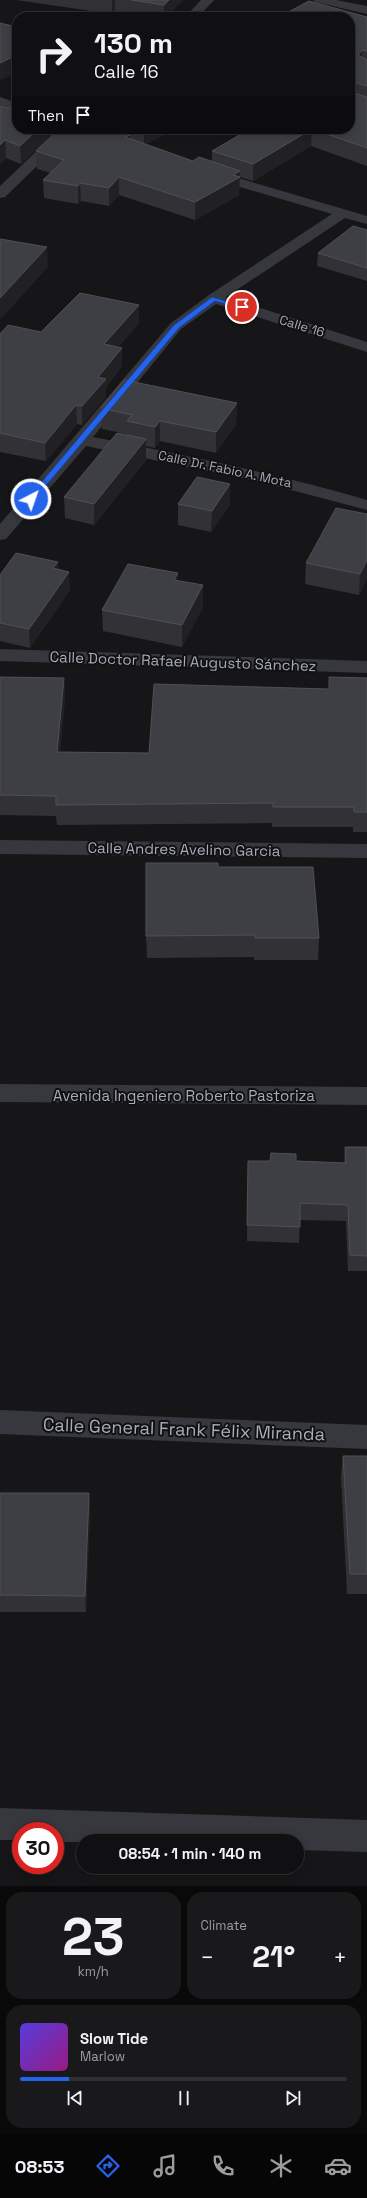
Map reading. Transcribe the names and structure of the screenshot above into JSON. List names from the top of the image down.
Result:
{
  "streets": {
    "street": [
      "Calle 16",
      "Calle Dr. Fabio A. Mota",
      "Calle Doctor Rafael Augusto Sánchez",
      "Calle Andres Avelino Garcia",
      "Avenida Ingeniero Roberto Pastoriza",
      "Calle General Frank Félix Miranda"
    ]
  },
  "page": {
    "turn": ["130 m", "Calle 16"],
    "then": "Then",
    "limit": "30",
    "trip": "08:54 · 1 min · 140 m",
    "tile": [
      ["23", "km/h"],
      "Climate"
    ],
    "heat": ["−", "21°", "+"],
    "song": ["Slow Tide", "Marlow"],
    "tabs": "08:53"
  }
}
